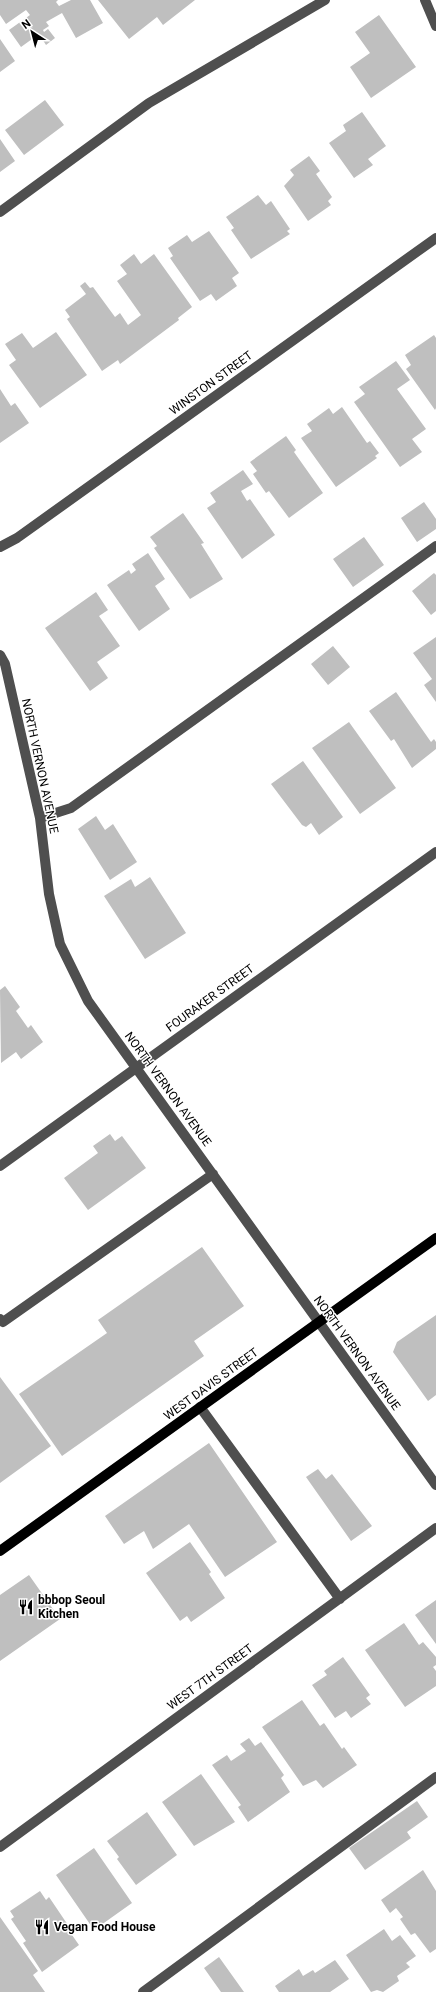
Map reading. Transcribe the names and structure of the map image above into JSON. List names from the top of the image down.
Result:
{
  "streets": {
    "main road": ["WEST DAVIS STREET"],
    "street": [
      "WINSTON STREET",
      "NORTH VERNON AVENUE",
      "FOURAKER STREET",
      "WEST 7TH STREET"
    ]
  },
  "crossings": [
    ["NORTH VERNON AVENUE", "FOURAKER STREET"],
    ["NORTH VERNON AVENUE", "WEST DAVIS STREET"]
  ],
  "places": {
    "restaurant": ["bbbop Seoul Kitchen", "Vegan Food House"]
  },
  "north": "top left"
}
